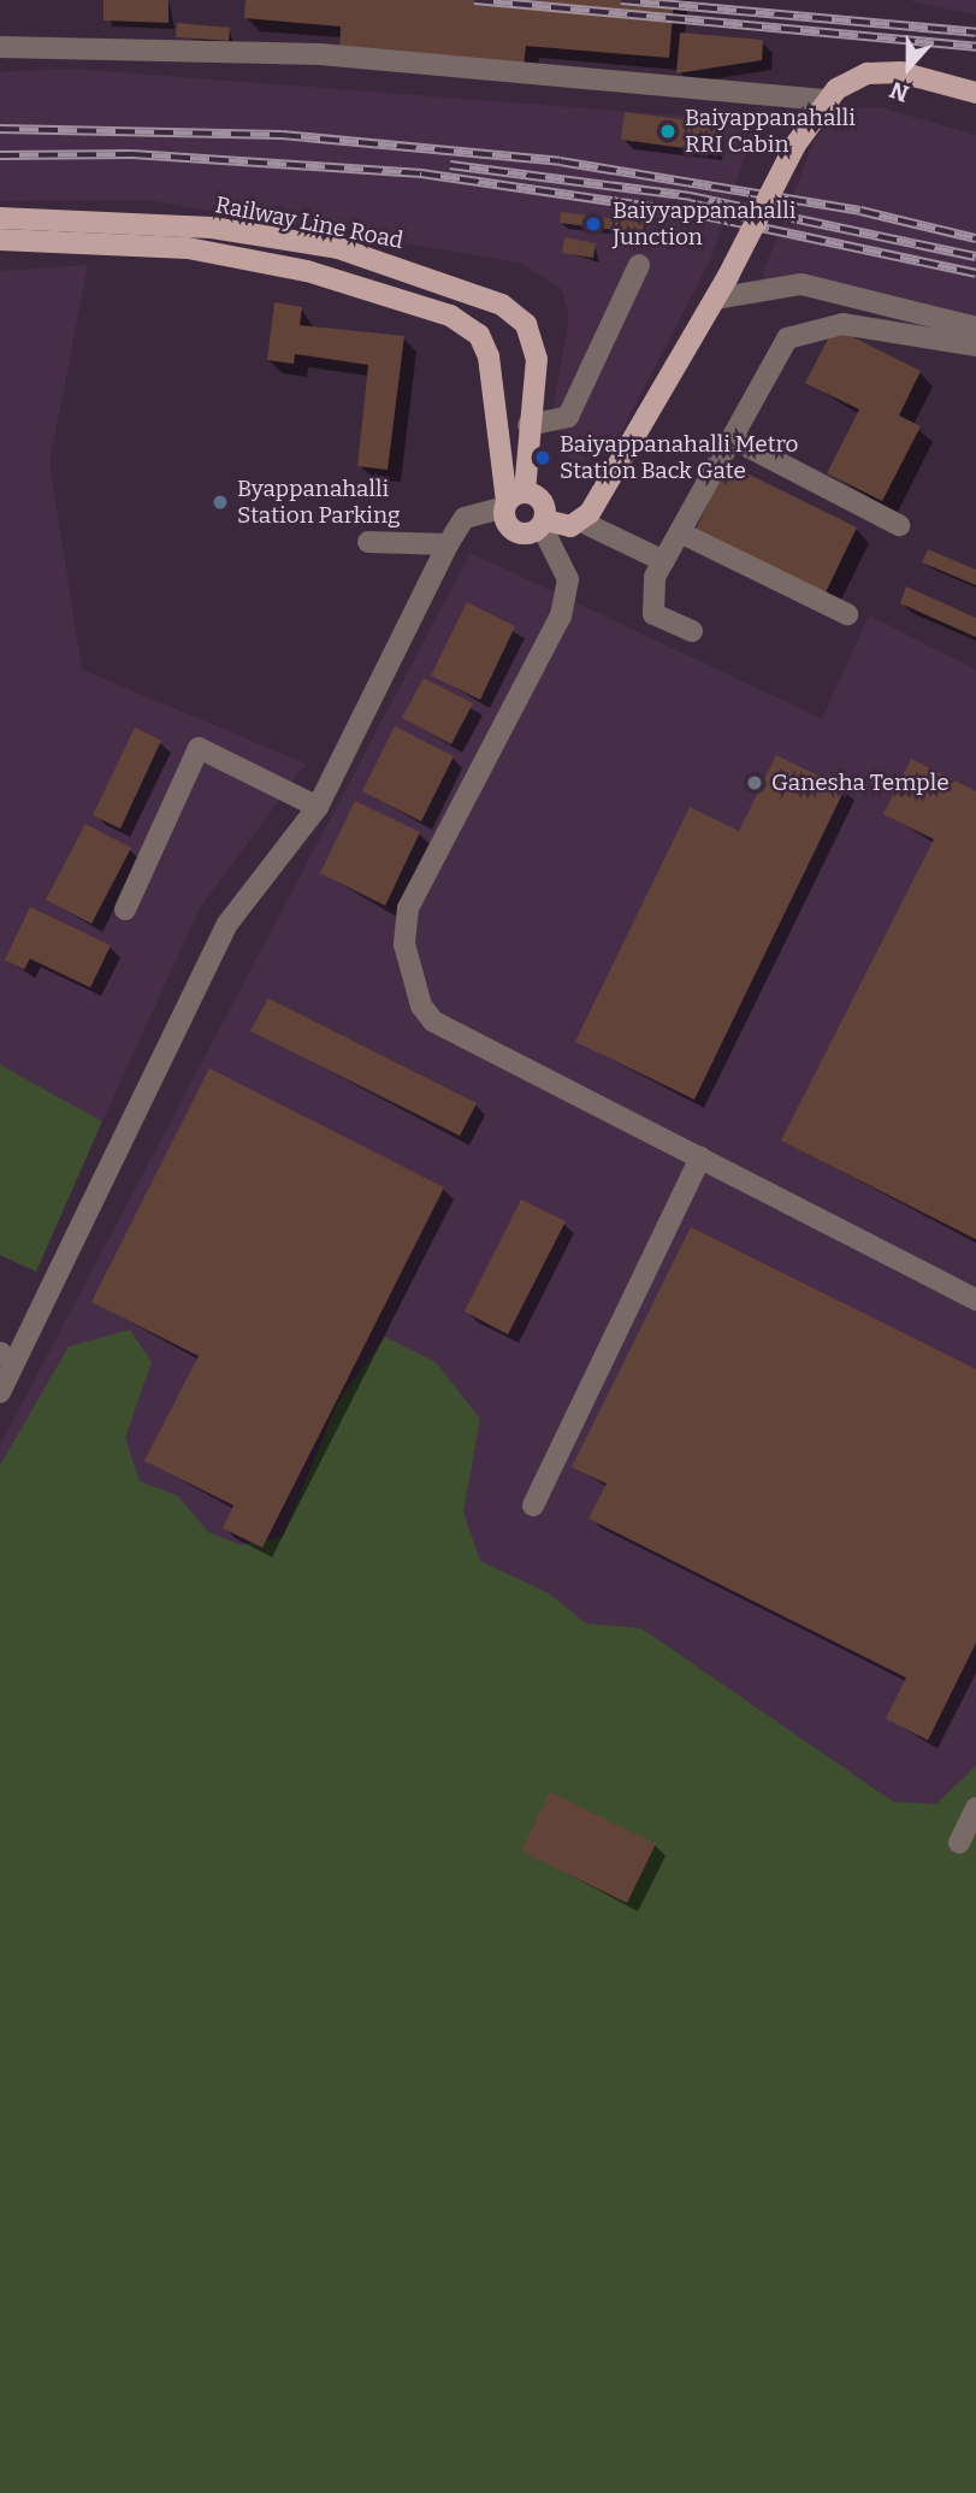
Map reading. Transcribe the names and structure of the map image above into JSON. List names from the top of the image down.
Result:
{
  "streets": {
    "main road": ["Railway Line Road"]
  },
  "places": [
    "Baiyappanahalli RRI Cabin",
    "Baiyyappanahalli Junction",
    "Baiyappanahalli Metro Station Back Gate",
    "Byappanahalli Station Parking",
    "Ganesha Temple"
  ],
  "north": "bottom"
}
